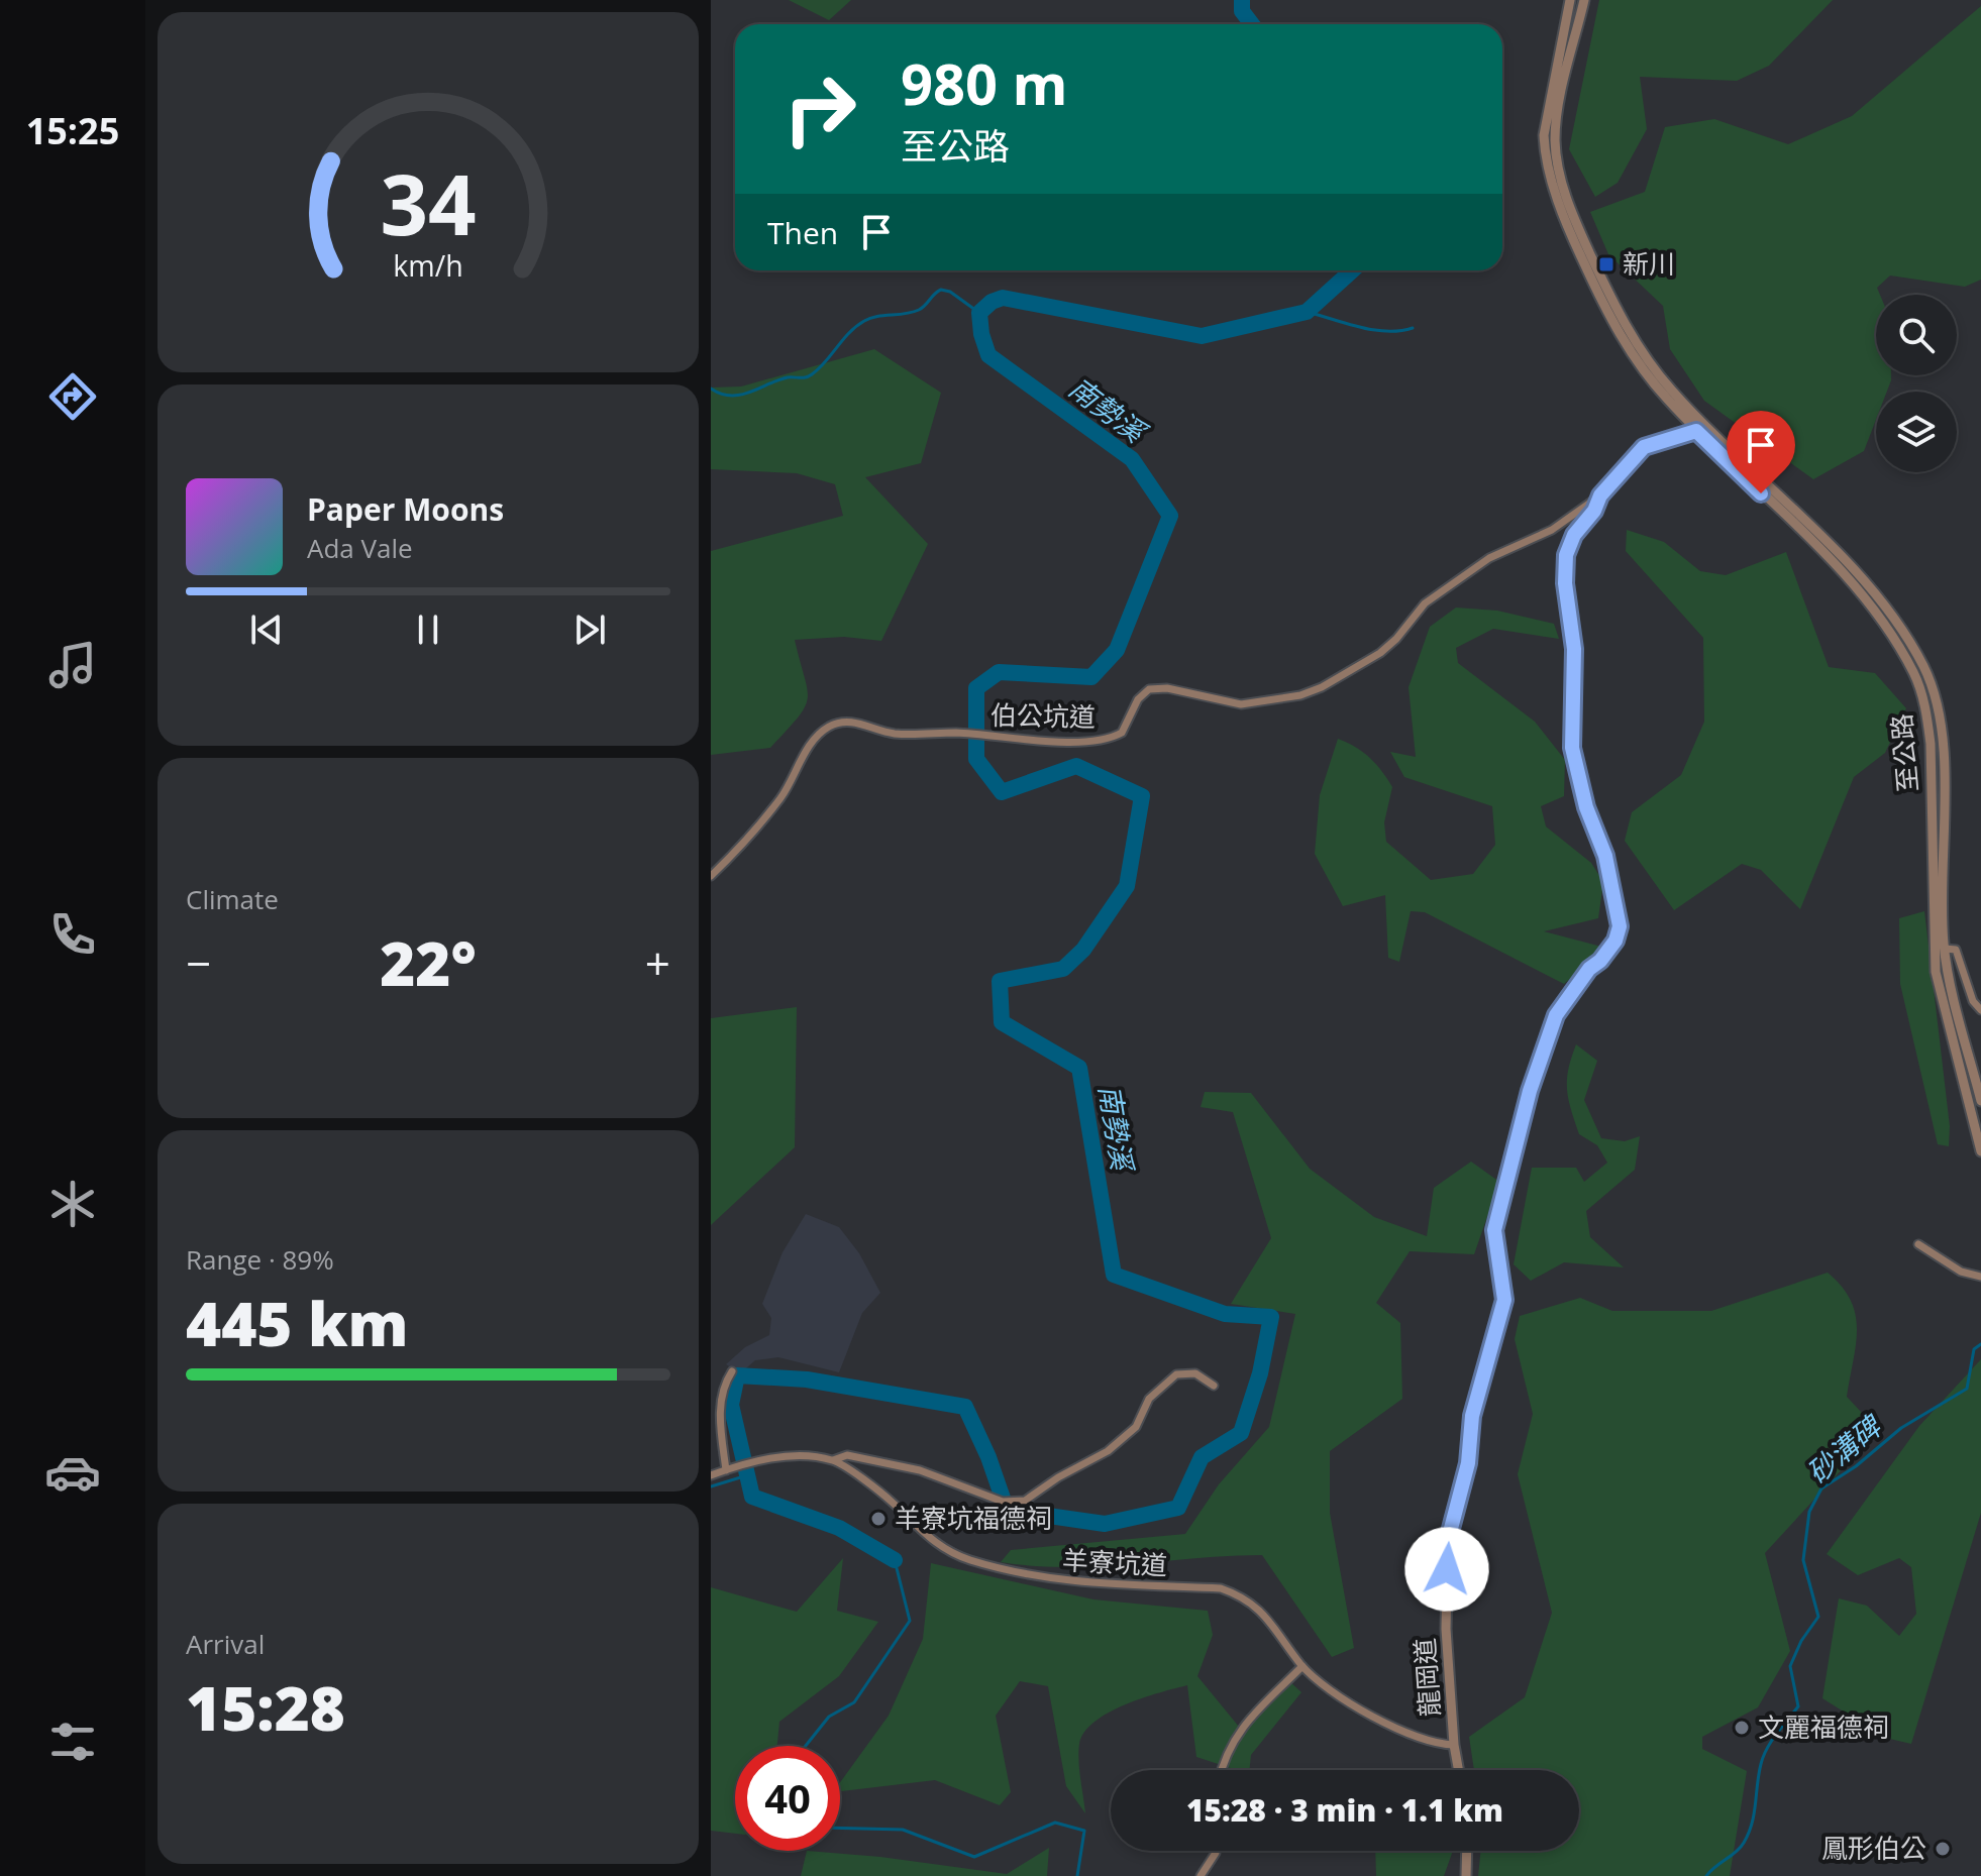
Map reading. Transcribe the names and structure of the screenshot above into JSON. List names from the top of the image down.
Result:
{
  "streets": {
    "street": [
      "伯公坑道",
      "至公路",
      "羊寮坑道",
      "龍岡道"
    ]
  },
  "crossings": [
    ["伯公坑道", "龍岡道"],
    ["至公路", "龍岡道"],
    ["羊寮坑道", "龍岡道"]
  ],
  "water": ["南勢溪", "砂溝碑"],
  "places": {
    "transit": ["新川"],
    "other": ["羊寮坑福德祠", "文麗福德祠", "鳳形伯公"]
  },
  "page": {
    "tabs": "15:25",
    "turn": ["980 m", "至公路"],
    "then": "Then",
    "song": ["Paper Moons", "Ada Vale"],
    "tile": [
      "Climate",
      ["Range · 89%", "445 km"],
      ["Arrival", "15:28"]
    ],
    "heat": ["−", "22°", "+"],
    "limit": "40",
    "trip": "15:28 · 3 min · 1.1 km",
    "gauge": ["34", "km/h"]
  }
}
